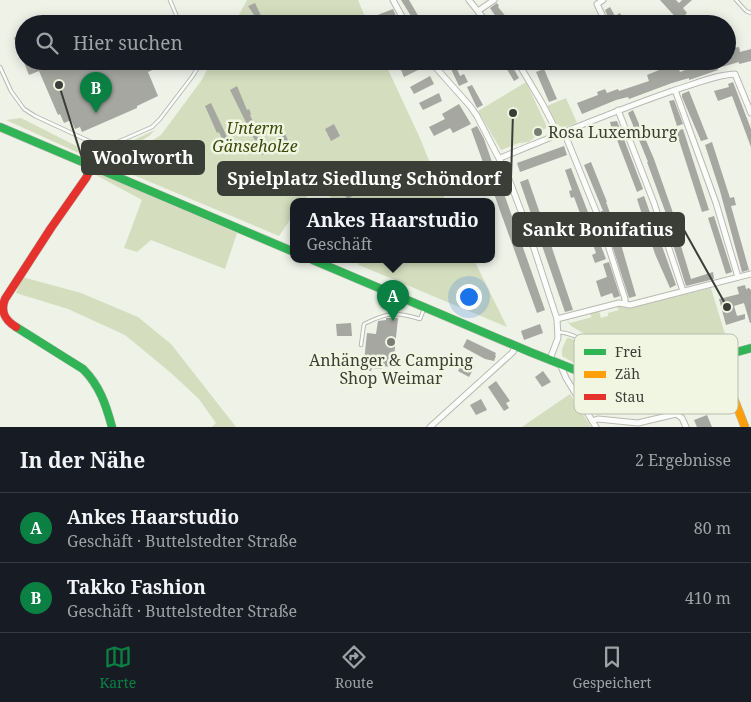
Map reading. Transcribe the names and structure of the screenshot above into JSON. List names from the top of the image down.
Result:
{
  "parks": ["Unterm Gänseholze"],
  "places": [
    "Woolworth",
    "Spielplatz Siedlung Schöndorf",
    "Rosa Luxemburg",
    "Sankt Bonifatius",
    "Anhänger & Camping Shop Weimar"
  ],
  "legend": ["Frei", "Zäh", "Stau"],
  "page": {
    "search": "Hier suchen",
    "pins": ["B", "A"],
    "popup": ["Ankes Haarstudio", "Geschäft"],
    "heading": ["In der Nähe", "2 Ergebnisse"],
    "list": [
      {
        "mark": "A",
        "name": "Ankes Haarstudio",
        "note": "Geschäft · Buttelstedter Straße",
        "value": "80 m"
      },
      {
        "mark": "B",
        "name": "Takko Fashion",
        "note": "Geschäft · Buttelstedter Straße",
        "value": "410 m"
      }
    ],
    "nav": ["Karte", "Route", "Gespeichert"]
  }
}
